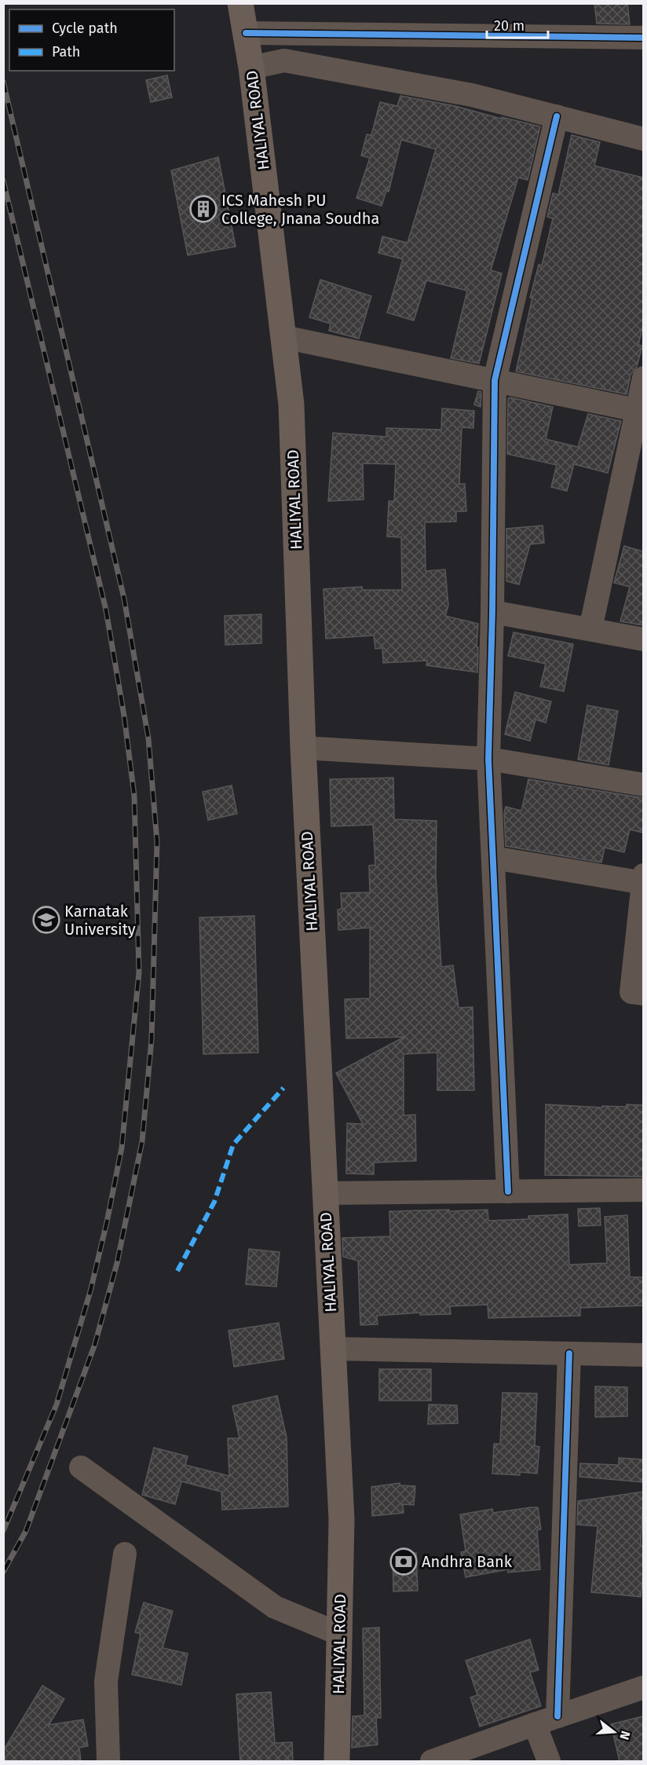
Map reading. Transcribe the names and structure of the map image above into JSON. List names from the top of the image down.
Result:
{
  "streets": {
    "main road": ["HALIYAL ROAD"]
  },
  "places": {
    "building": ["ICS Mahesh PU College, Jnana Soudha"],
    "school or university": ["Karnatak University"],
    "bank": ["Andhra Bank"]
  },
  "legend": ["Cycle path", "Path"],
  "scale_bar": "20 m",
  "north": "right"
}
